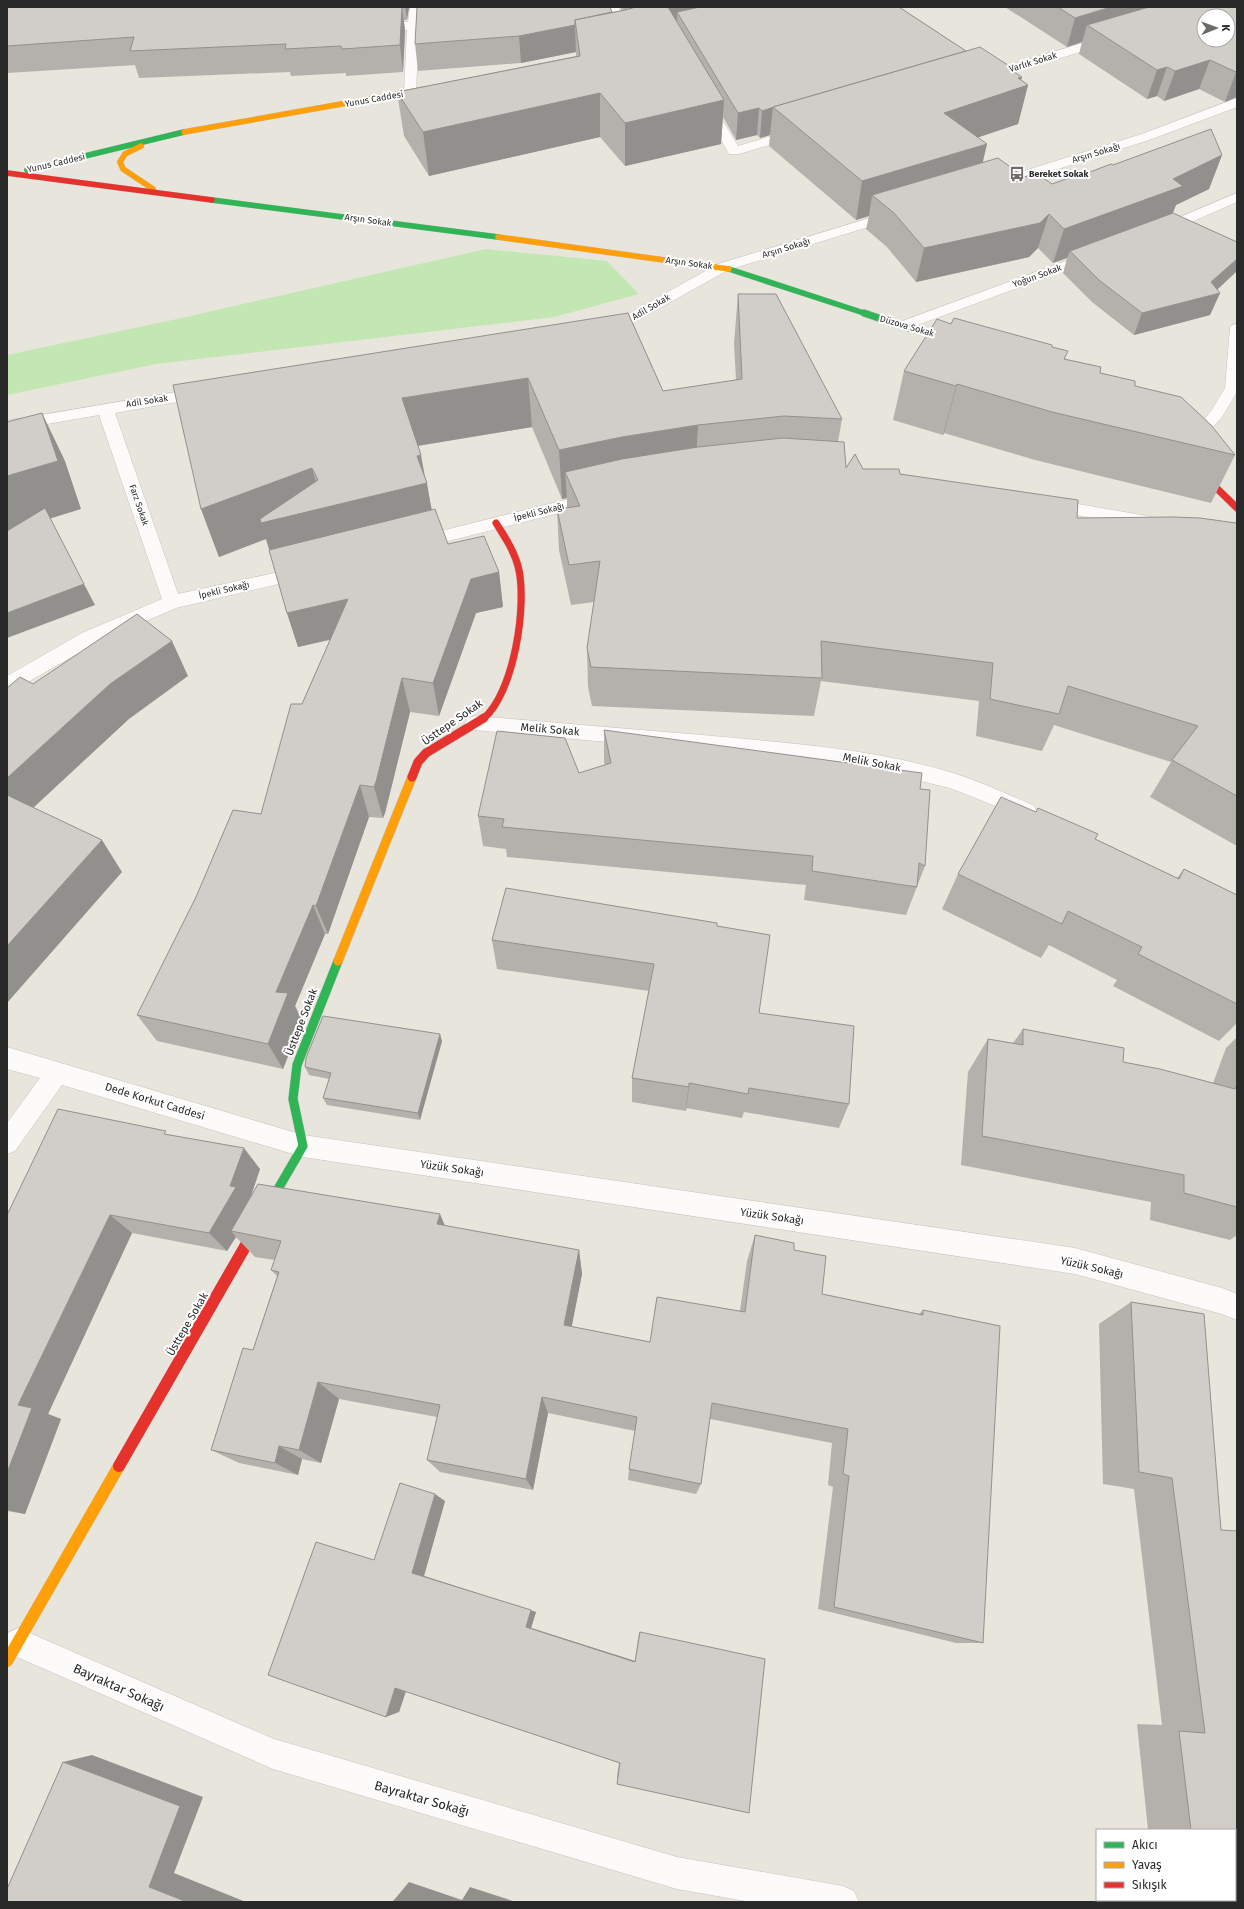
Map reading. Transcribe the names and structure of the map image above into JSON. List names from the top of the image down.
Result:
{
  "streets": {
    "street": [
      "Varlık Sokak",
      "Yunus Caddesi",
      "Arşın Sokağı",
      "Arşın Sokak",
      "Yoğun Sokak",
      "Adil Sokak",
      "Düzova Sokak",
      "Farz Sokak",
      "İpekli Sokağı",
      "Üsttepe Sokak",
      "Melik Sokak",
      "Dede Korkut Caddesi",
      "Yüzük Sokağı",
      "Bayraktar Sokağı"
    ]
  },
  "crossings": [
    ["Yunus Caddesi", "Arşın Sokak"],
    ["Arşın Sokağı", "Arşın Sokak"],
    ["Arşın Sokağı", "Adil Sokak"],
    ["Arşın Sokağı", "Düzova Sokak"],
    ["Arşın Sokak", "Adil Sokak"],
    ["Arşın Sokak", "Düzova Sokak"],
    ["Yoğun Sokak", "Düzova Sokak"],
    ["Adil Sokak", "Düzova Sokak"],
    ["Adil Sokak", "Farz Sokak"],
    ["Farz Sokak", "İpekli Sokağı"],
    ["İpekli Sokağı", "Üsttepe Sokak"],
    ["Üsttepe Sokak", "Melik Sokak"],
    ["Üsttepe Sokak", "Dede Korkut Caddesi"],
    ["Üsttepe Sokak", "Yüzük Sokağı"],
    ["Üsttepe Sokak", "Bayraktar Sokağı"],
    ["Dede Korkut Caddesi", "Yüzük Sokağı"]
  ],
  "places": {
    "bus stop": ["Bereket Sokak"]
  },
  "legend": ["Akıcı", "Yavaş", "Sıkışık"],
  "north": "right"
}
